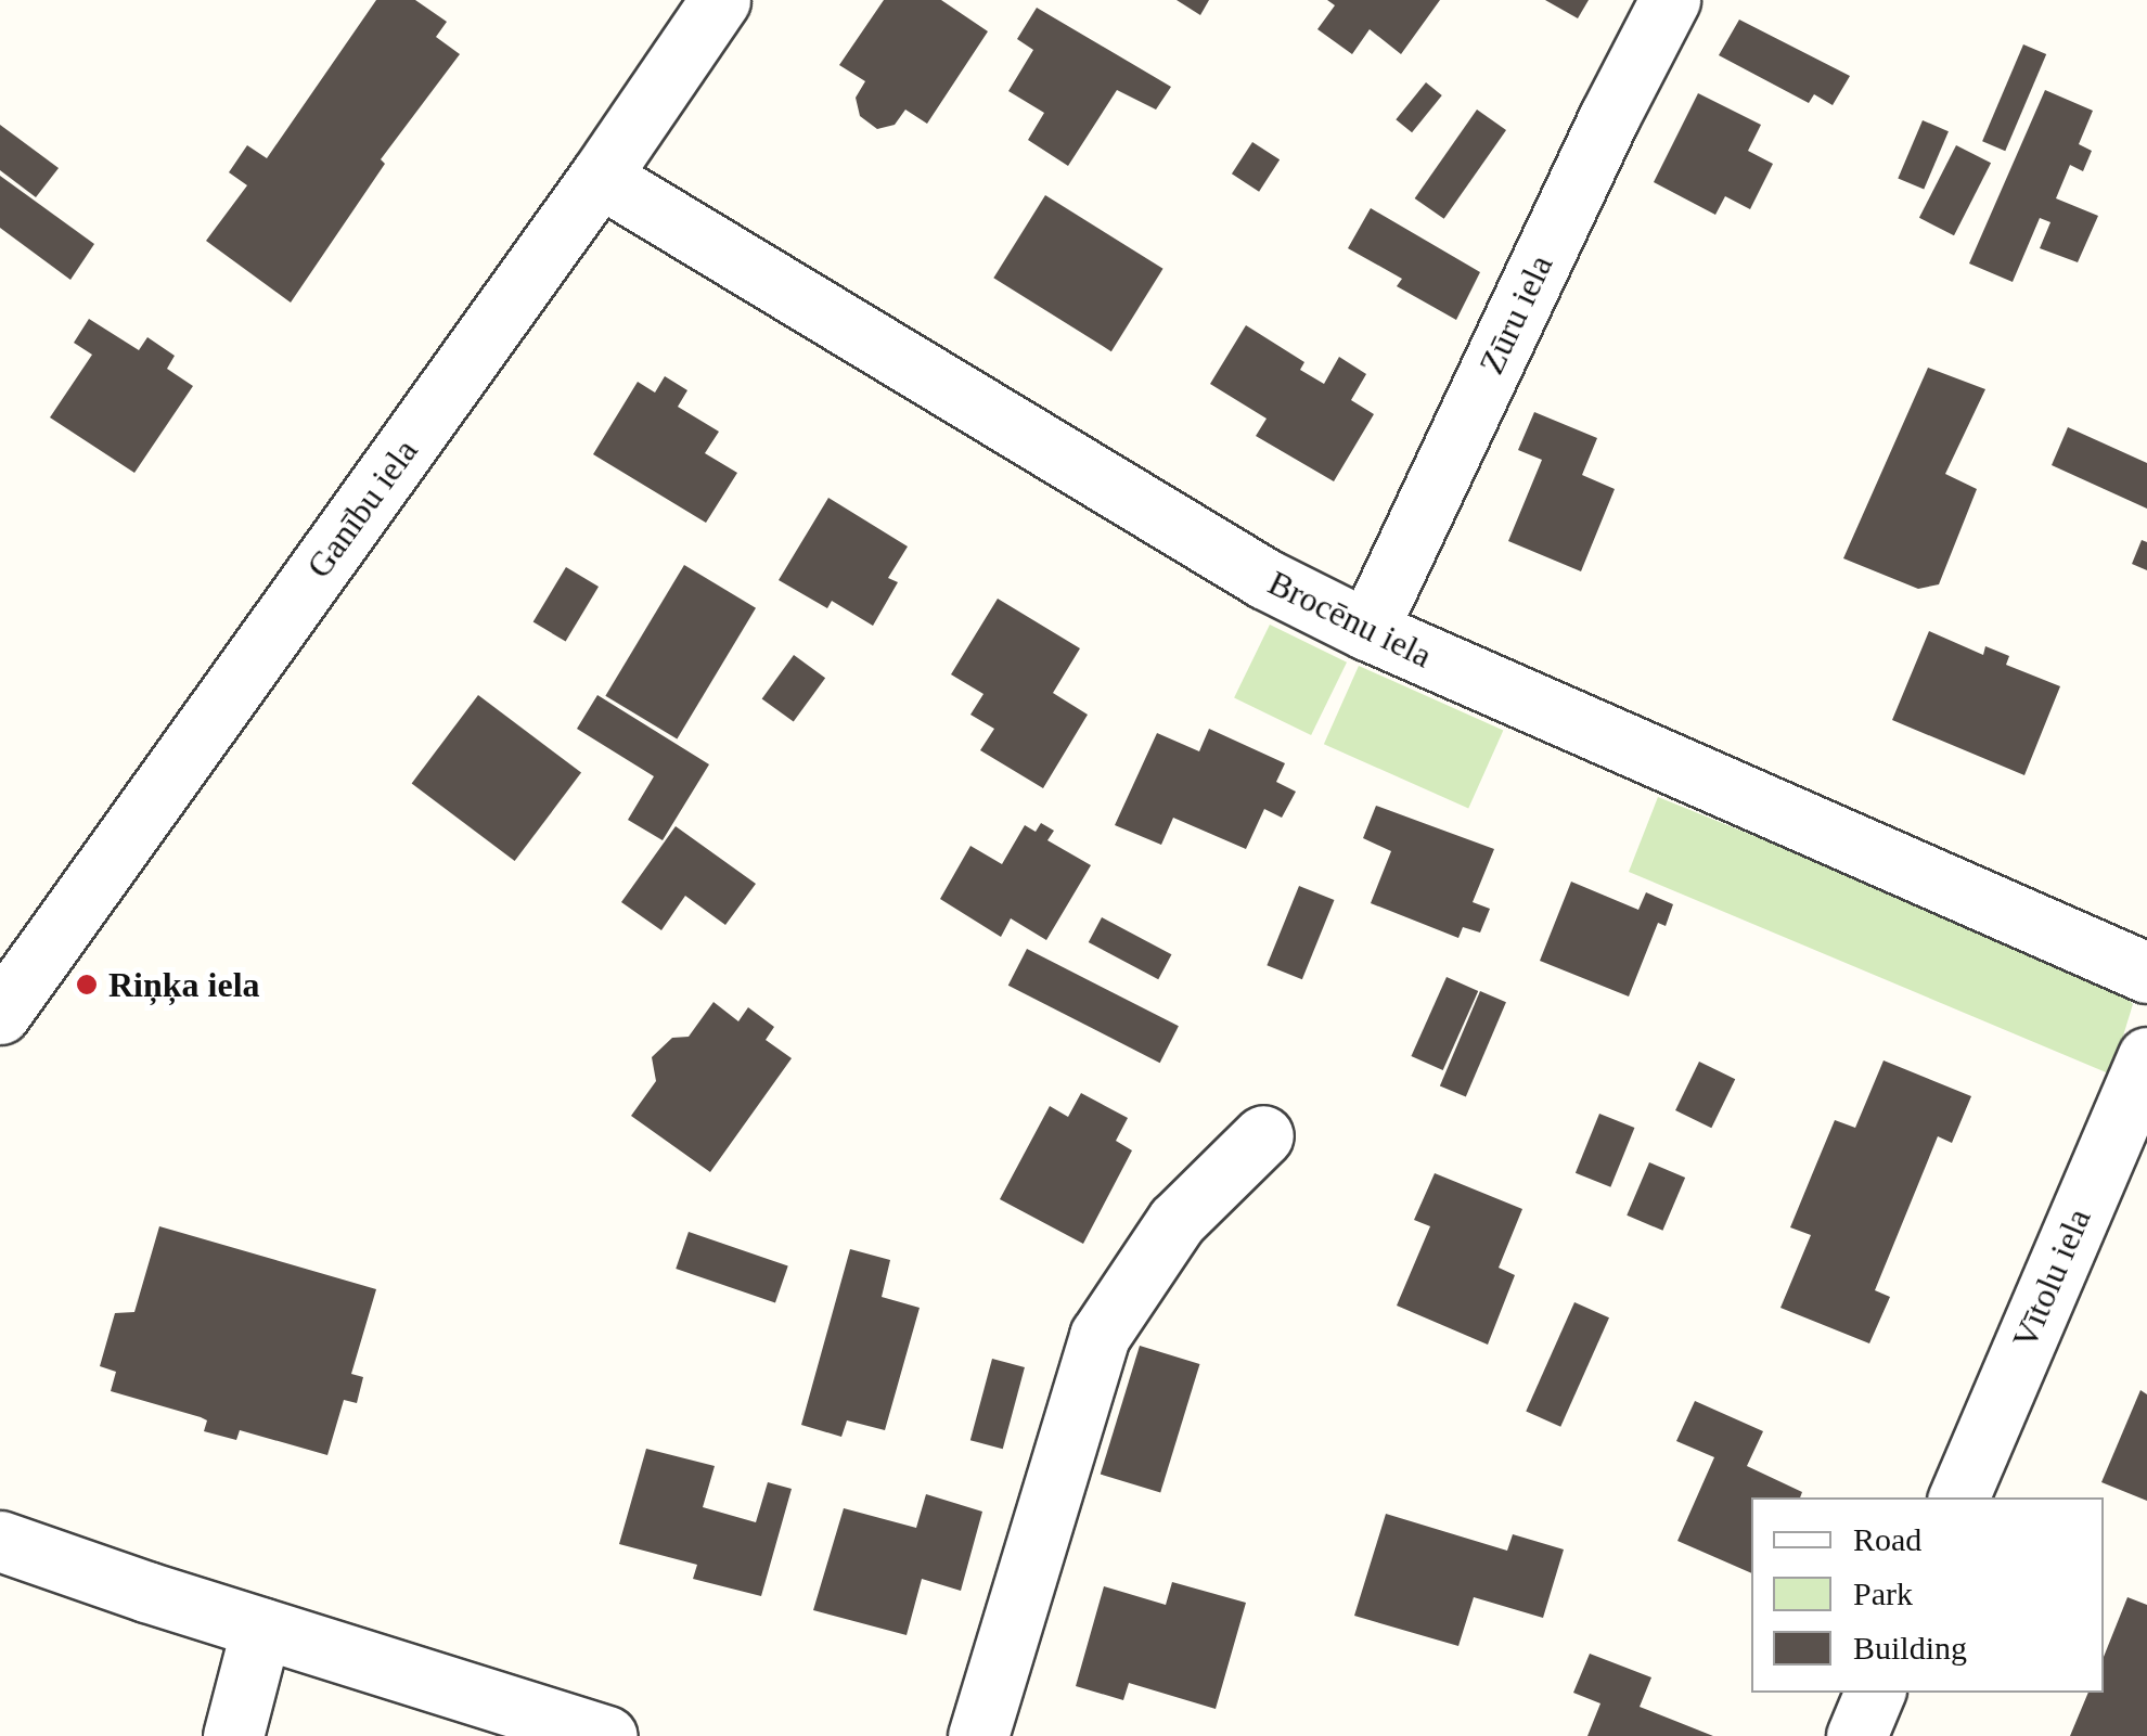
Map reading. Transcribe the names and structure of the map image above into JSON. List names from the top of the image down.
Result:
{
  "streets": {
    "street": [
      "Zūru iela",
      "Ganību iela",
      "Brocēnu iela",
      "Vītolu iela"
    ]
  },
  "crossings": [
    ["Zūru iela", "Brocēnu iela"],
    ["Ganību iela", "Brocēnu iela"]
  ],
  "places": ["Riņķa iela"],
  "legend": ["Road", "Park", "Building"]
}
